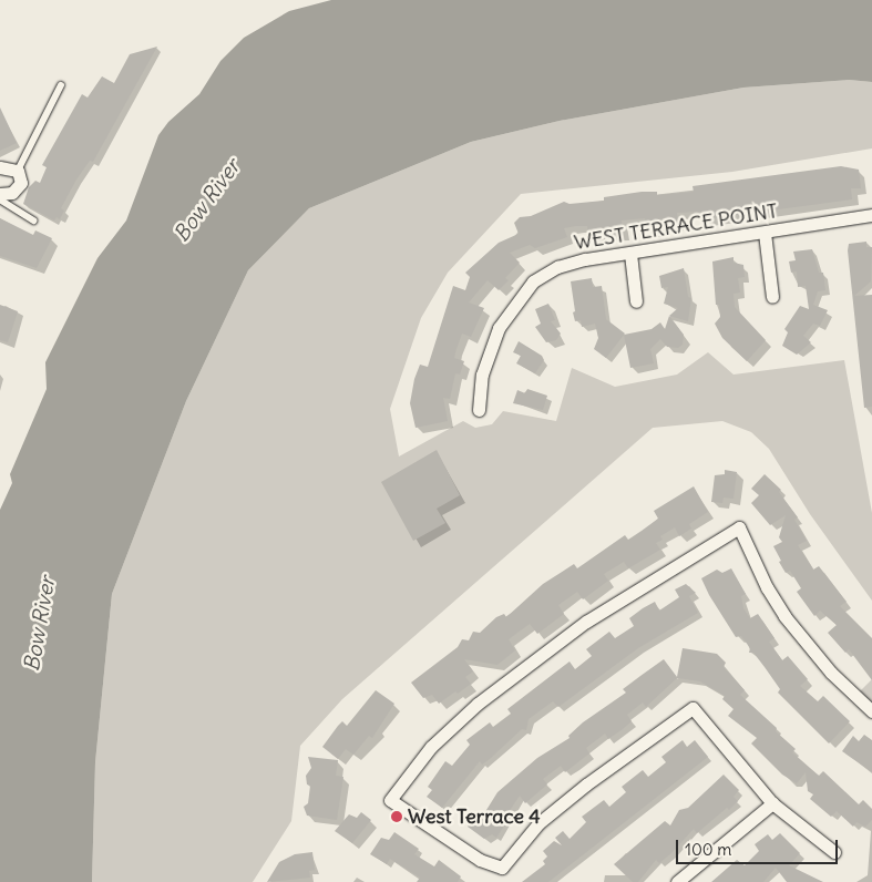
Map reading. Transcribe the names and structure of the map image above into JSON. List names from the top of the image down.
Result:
{
  "streets": {
    "street": ["WEST TERRACE POINT"]
  },
  "water": ["Bow River"],
  "places": ["West Terrace 4"],
  "scale_bar": "100 m"
}
